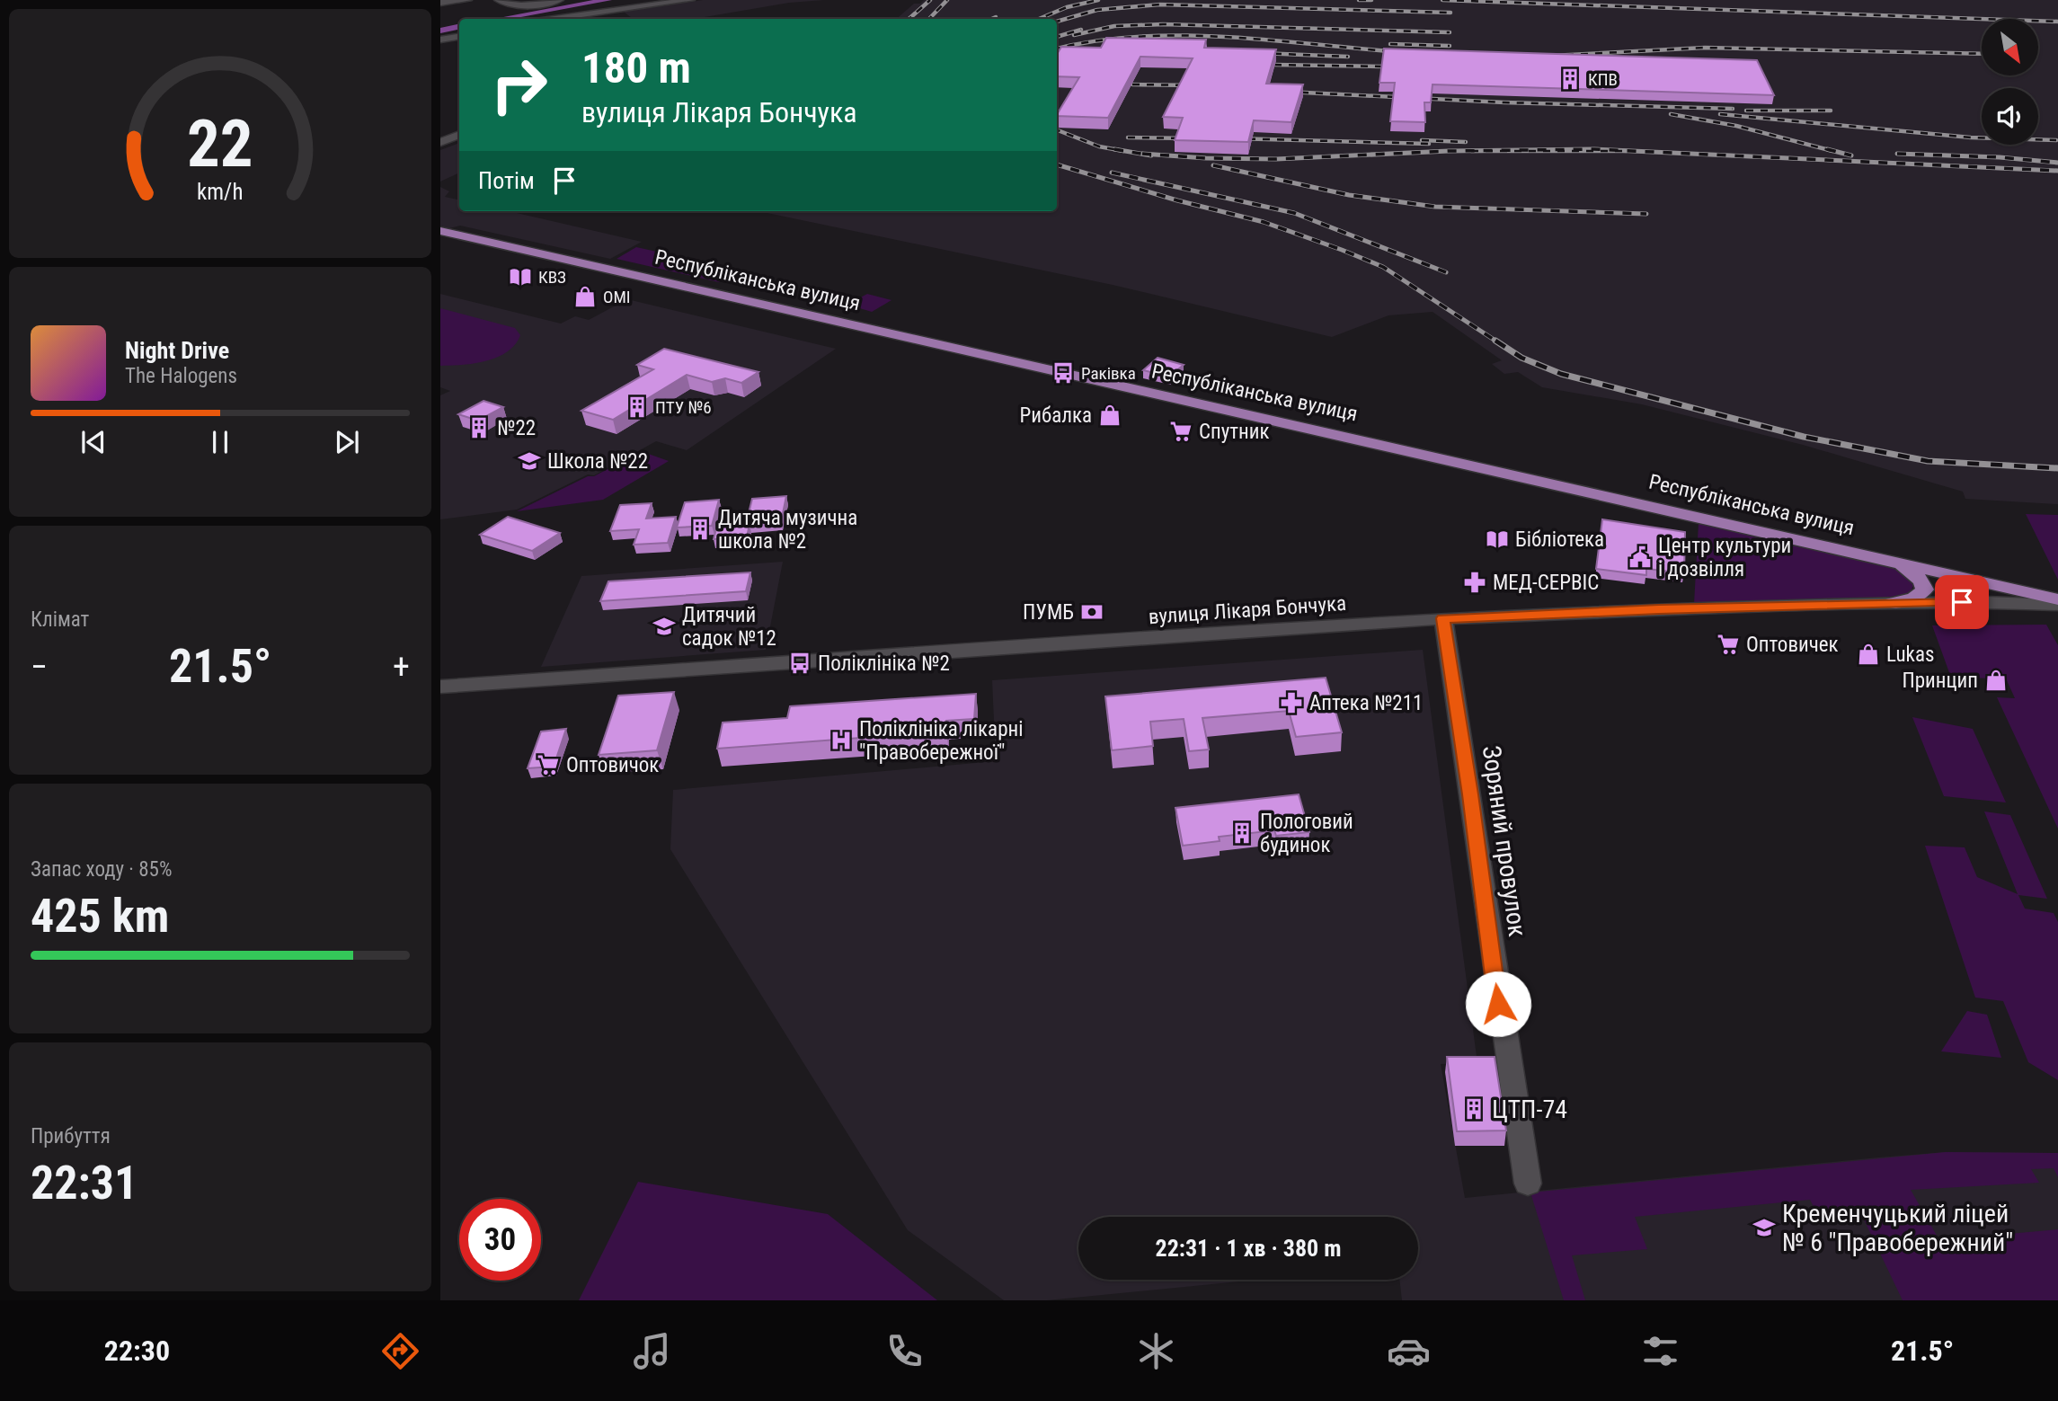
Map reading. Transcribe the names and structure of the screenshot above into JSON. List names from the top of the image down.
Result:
{
  "streets": {
    "main road": ["Республіканська вулиця"],
    "street": ["вулиця Лікаря Бончука", "Зоряний провулок"]
  },
  "crossings": [
    ["вулиця Лікаря Бончука", "Зоряний провулок"]
  ],
  "places": {
    "building": [
      "КПВ",
      "ПТУ №6",
      "№22",
      "Дитяча музична школа №2",
      "Пологовий будинок",
      "ЦТП-74"
    ],
    "library": ["КВЗ", "Бібліотека"],
    "shop": [
      "OMI",
      "Рибалка",
      "Lukas",
      "Принцип"
    ],
    "bus stop": ["Раківка", "Поліклініка №2"],
    "supermarket": ["Спутник", "Оптовичек", "Оптовичок"],
    "school or university": ["Школа №22", "Дитячий садок №12", "Кременчуцький ліцей № 6 \"Правобережний\""],
    "public building": ["Центр культури і дозвілля"],
    "pharmacy": ["МЕД-СЕРВІС", "Аптека №211"],
    "bank": ["ПУМБ"],
    "hospital": ["Поліклініка лікарні \"Правобережної\""]
  },
  "north": "bottom right",
  "page": {
    "turn": ["180 m", "вулиця Лікаря Бончука"],
    "then": "Потім",
    "song": ["Night Drive", "The Halogens"],
    "tile": [
      "Клімат",
      ["Запас ходу · 85%", "425 km"],
      ["Прибуття", "22:31"]
    ],
    "heat": ["−", "21.5°", "+"],
    "limit": "30",
    "trip": "22:31 · 1 хв · 380 m",
    "tabs": ["22:30", "21.5°"],
    "gauge": ["22", "km/h"]
  }
}
